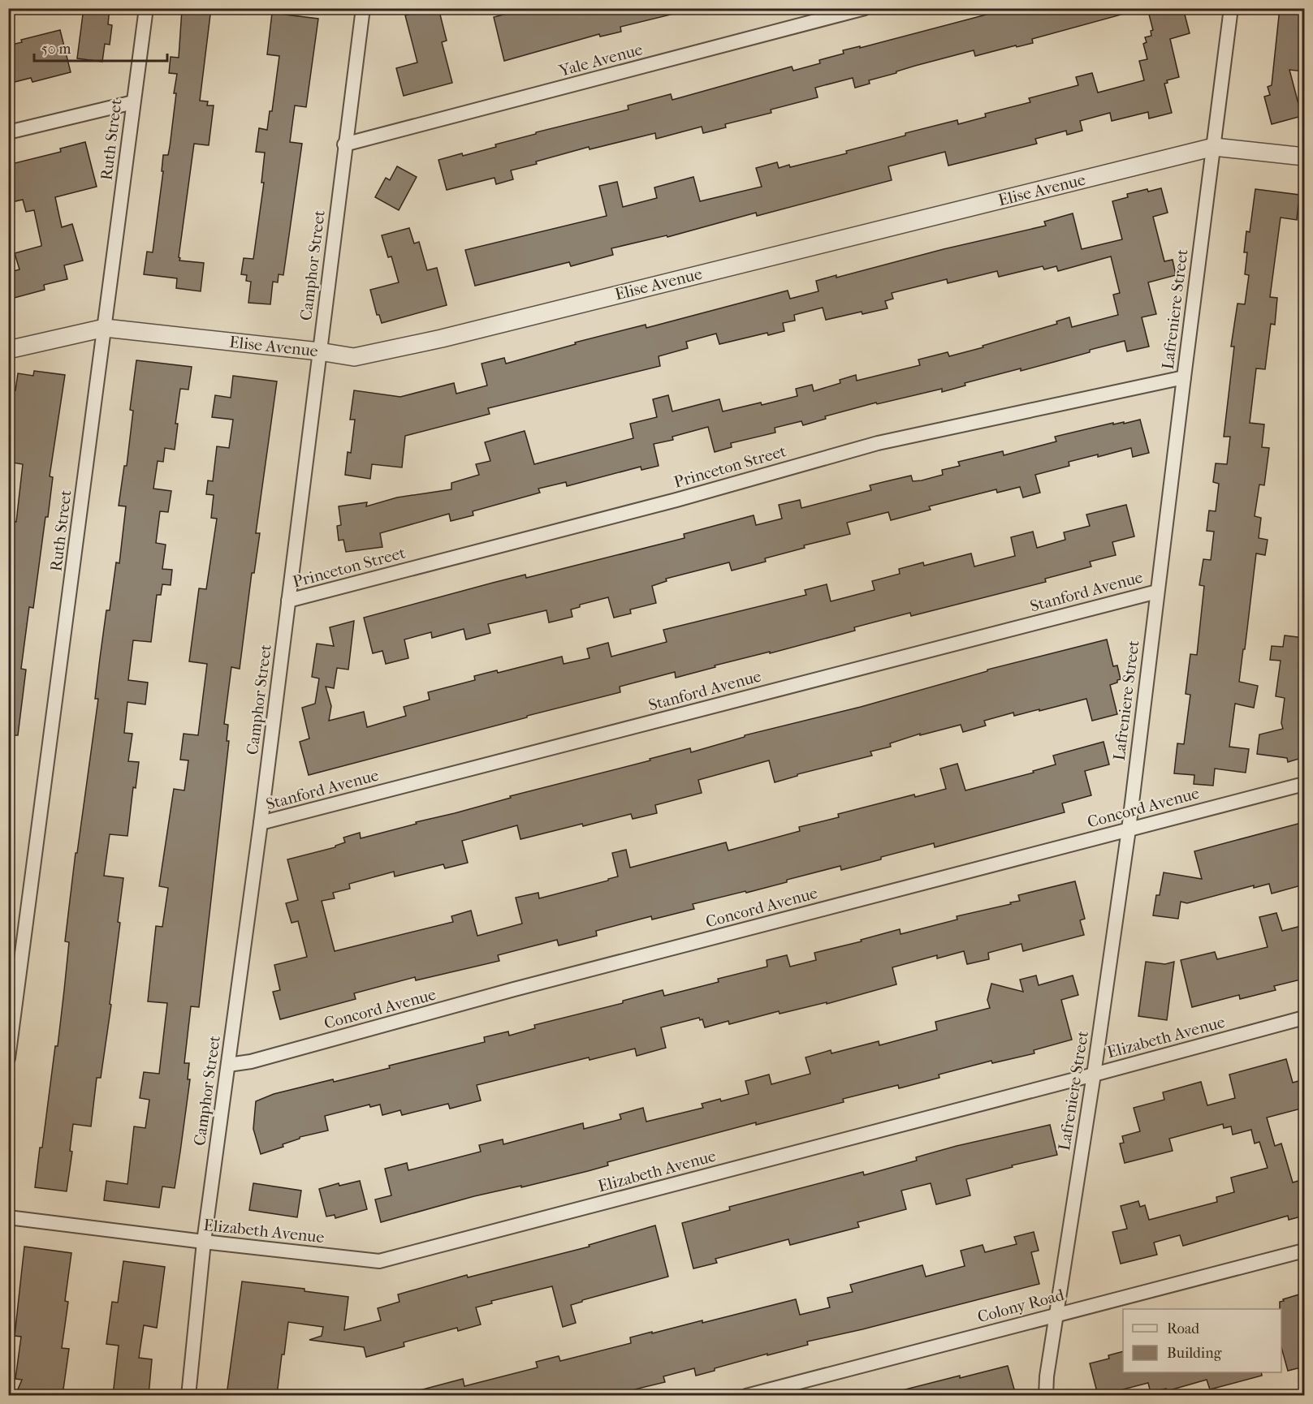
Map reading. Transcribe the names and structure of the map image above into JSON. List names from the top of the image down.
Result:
{
  "streets": {
    "street": [
      "Yale Avenue",
      "Ruth Street",
      "Elise Avenue",
      "Camphor Street",
      "Lafreniere Street",
      "Princeton Street",
      "Stanford Avenue",
      "Concord Avenue",
      "Elizabeth Avenue",
      "Colony Road"
    ]
  },
  "crossings": [
    ["Yale Avenue", "Camphor Street"],
    ["Ruth Street", "Elise Avenue"],
    ["Elise Avenue", "Camphor Street"],
    ["Elise Avenue", "Lafreniere Street"],
    ["Camphor Street", "Princeton Street"],
    ["Camphor Street", "Stanford Avenue"],
    ["Camphor Street", "Concord Avenue"],
    ["Camphor Street", "Elizabeth Avenue"],
    ["Lafreniere Street", "Princeton Street"],
    ["Lafreniere Street", "Stanford Avenue"],
    ["Lafreniere Street", "Concord Avenue"],
    ["Lafreniere Street", "Elizabeth Avenue"],
    ["Lafreniere Street", "Colony Road"]
  ],
  "legend": ["Road", "Building"],
  "scale_bar": "50 m"
}
